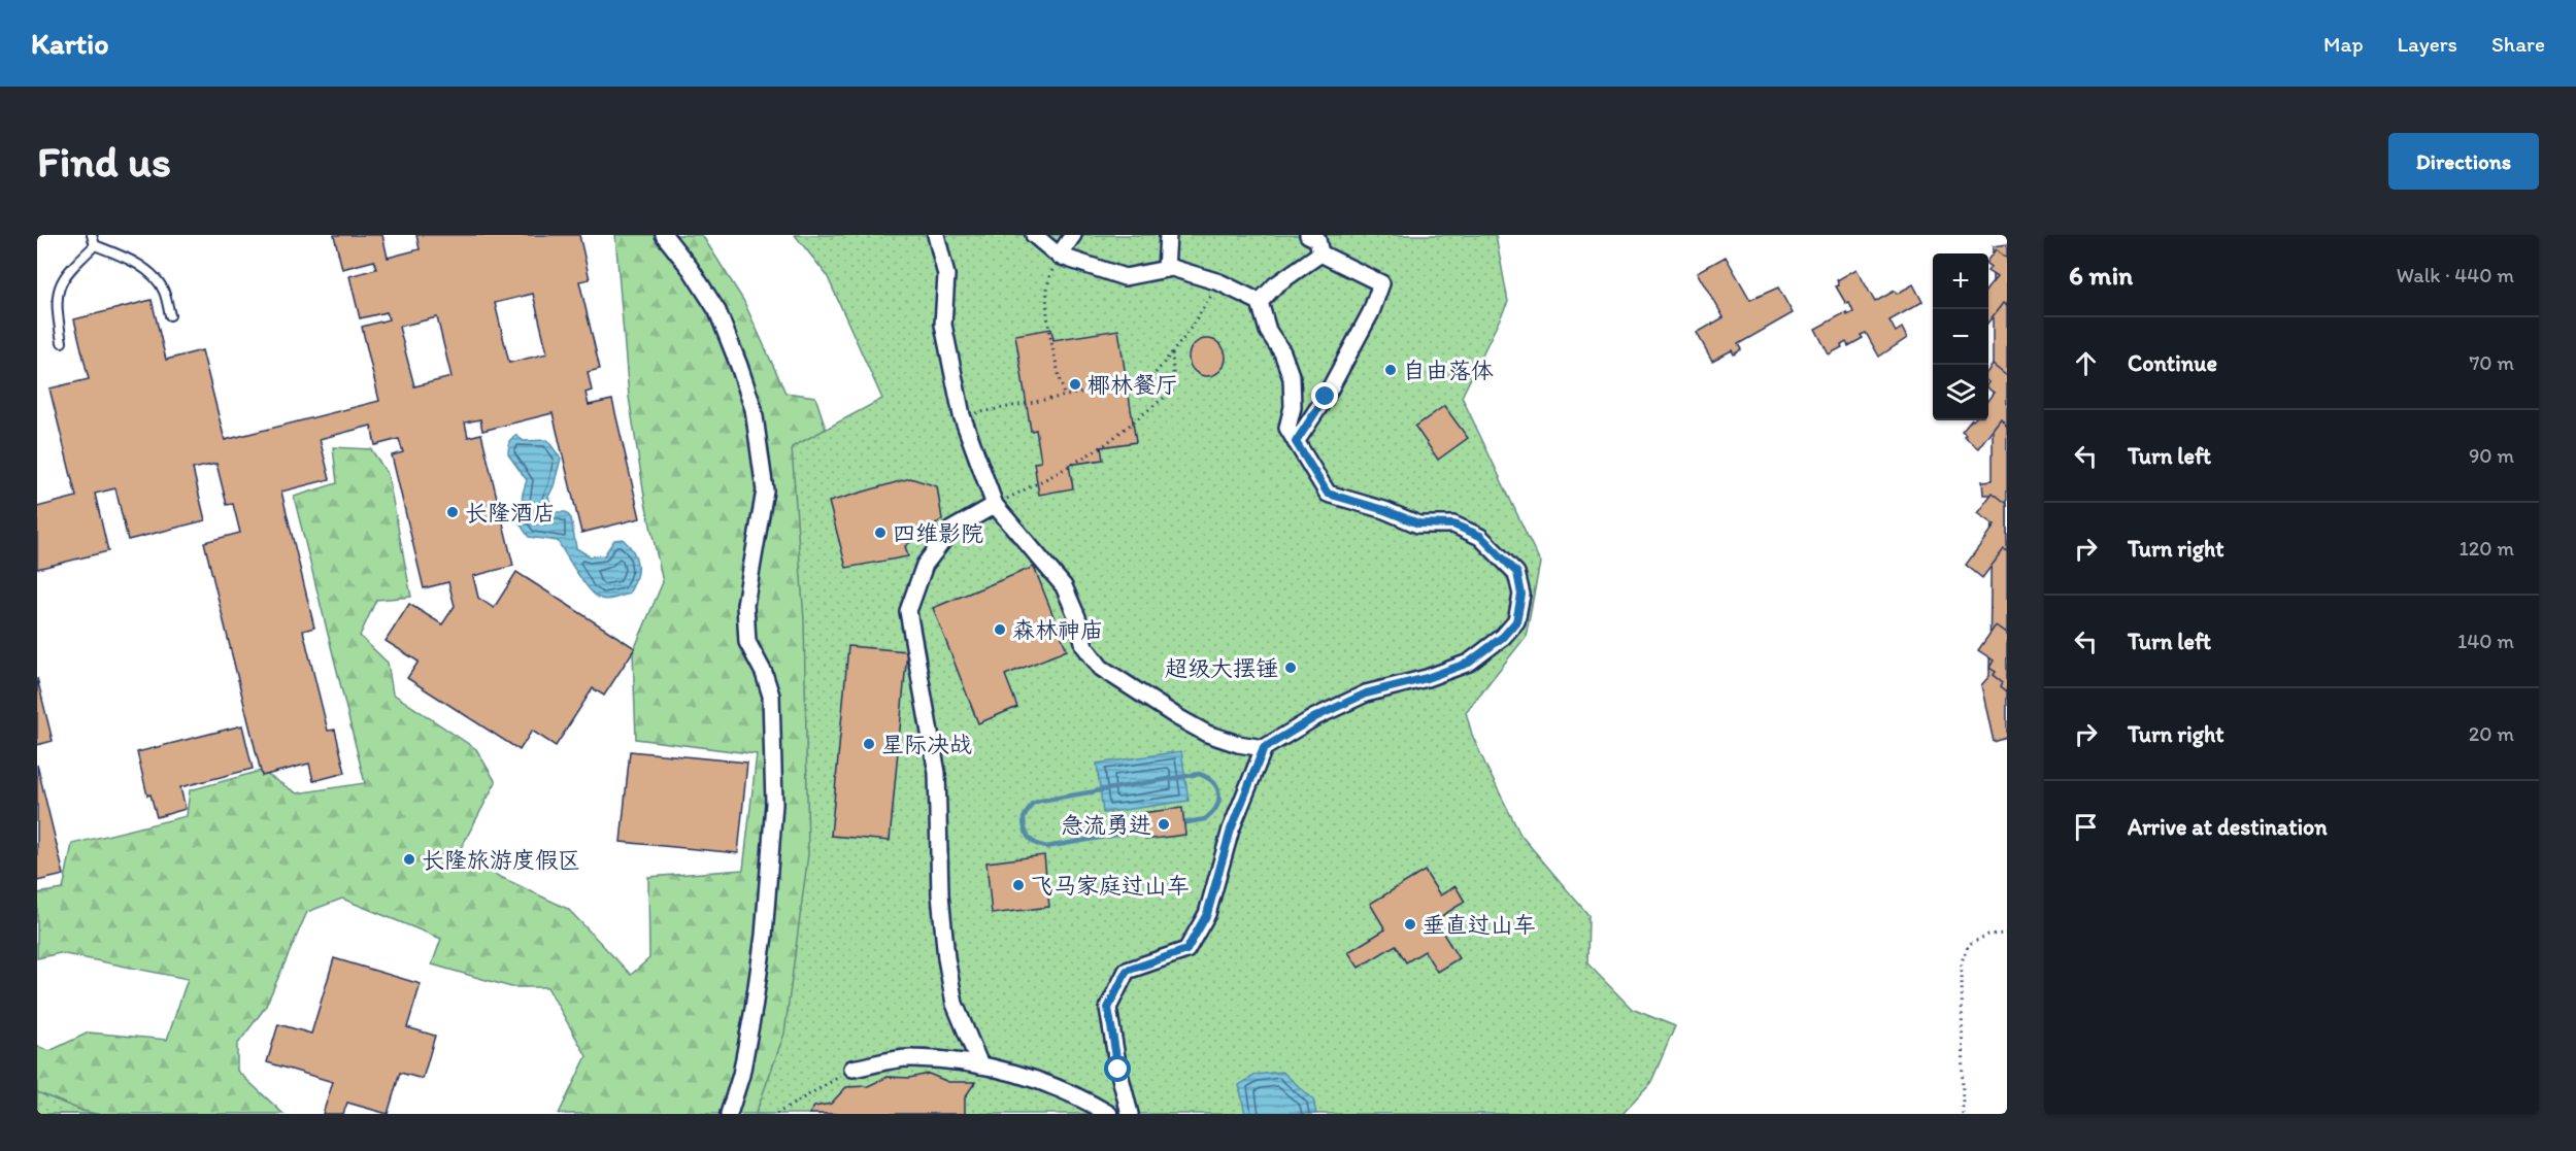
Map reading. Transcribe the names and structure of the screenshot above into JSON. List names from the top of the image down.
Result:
{
  "places": [
    "自由落体",
    "椰林餐厅",
    "长隆酒店",
    "四维影院",
    "森林神庙",
    "超级大摆锤",
    "星际决战",
    "急流勇进",
    "长隆旅游度假区",
    "飞马家庭过山车",
    "垂直过山车"
  ],
  "page": {
    "header": "Kartio",
    "nav": ["Map", "Layers", "Share"],
    "buttons": "Directions",
    "title": "Find us",
    "heading": ["6 min", "Walk · 440 m"],
    "map_buttons": ["+", "−"],
    "list": [
      ["Continue", "70 m"],
      ["Turn left", "90 m"],
      ["Turn right", "120 m"],
      ["Turn left", "140 m"],
      ["Turn right", "20 m"],
      "Arrive at destination"
    ]
  }
}
